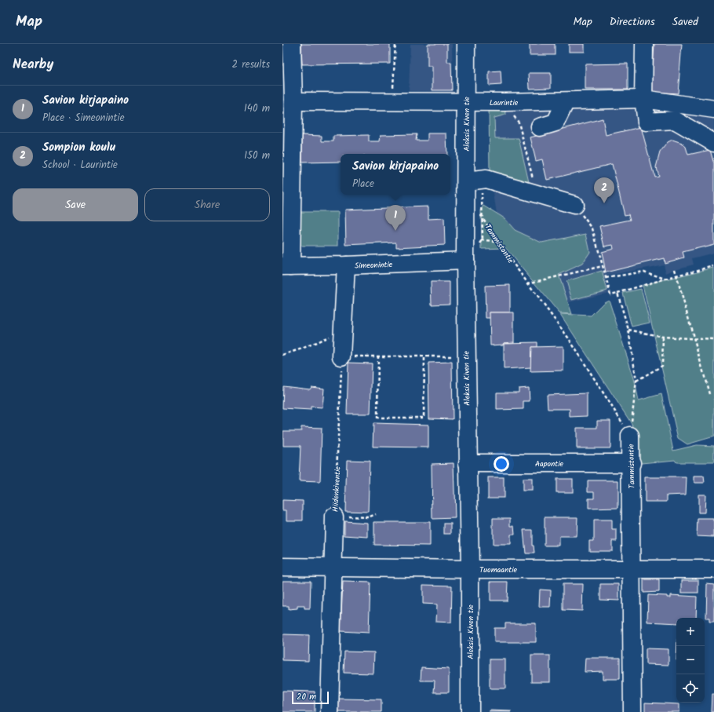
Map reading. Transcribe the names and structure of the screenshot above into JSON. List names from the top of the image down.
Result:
{
  "streets": {
    "street": [
      "Laurintie",
      "Aleksis Kiven tie",
      "Tammistontie",
      "Simeonintie",
      "Aapontie",
      "Hiidenkiventie",
      "Tuomaantie"
    ]
  },
  "crossings": [
    ["Laurintie", "Aleksis Kiven tie"],
    ["Aleksis Kiven tie", "Simeonintie"],
    ["Aleksis Kiven tie", "Aapontie"],
    ["Aleksis Kiven tie", "Tuomaantie"],
    ["Tammistontie", "Aapontie"],
    ["Tammistontie", "Tuomaantie"],
    ["Hiidenkiventie", "Tuomaantie"]
  ],
  "scale_bar": "20 m",
  "page": {
    "header": "Map",
    "nav": ["Map", "Directions", "Saved"],
    "heading": ["Nearby", "2 results"],
    "list": [
      {
        "mark": "1",
        "name": "Savion kirjapaino",
        "note": "Place · Simeonintie",
        "value": "140 m"
      },
      {
        "mark": "2",
        "name": "Sompion koulu",
        "note": "School · Laurintie",
        "value": "150 m"
      }
    ],
    "popup": ["Savion kirjapaino", "Place"],
    "pins": ["2", "1"],
    "buttons": ["Save", "Share"],
    "map_buttons": ["+", "−"],
    "scale": "20 m"
  }
}
